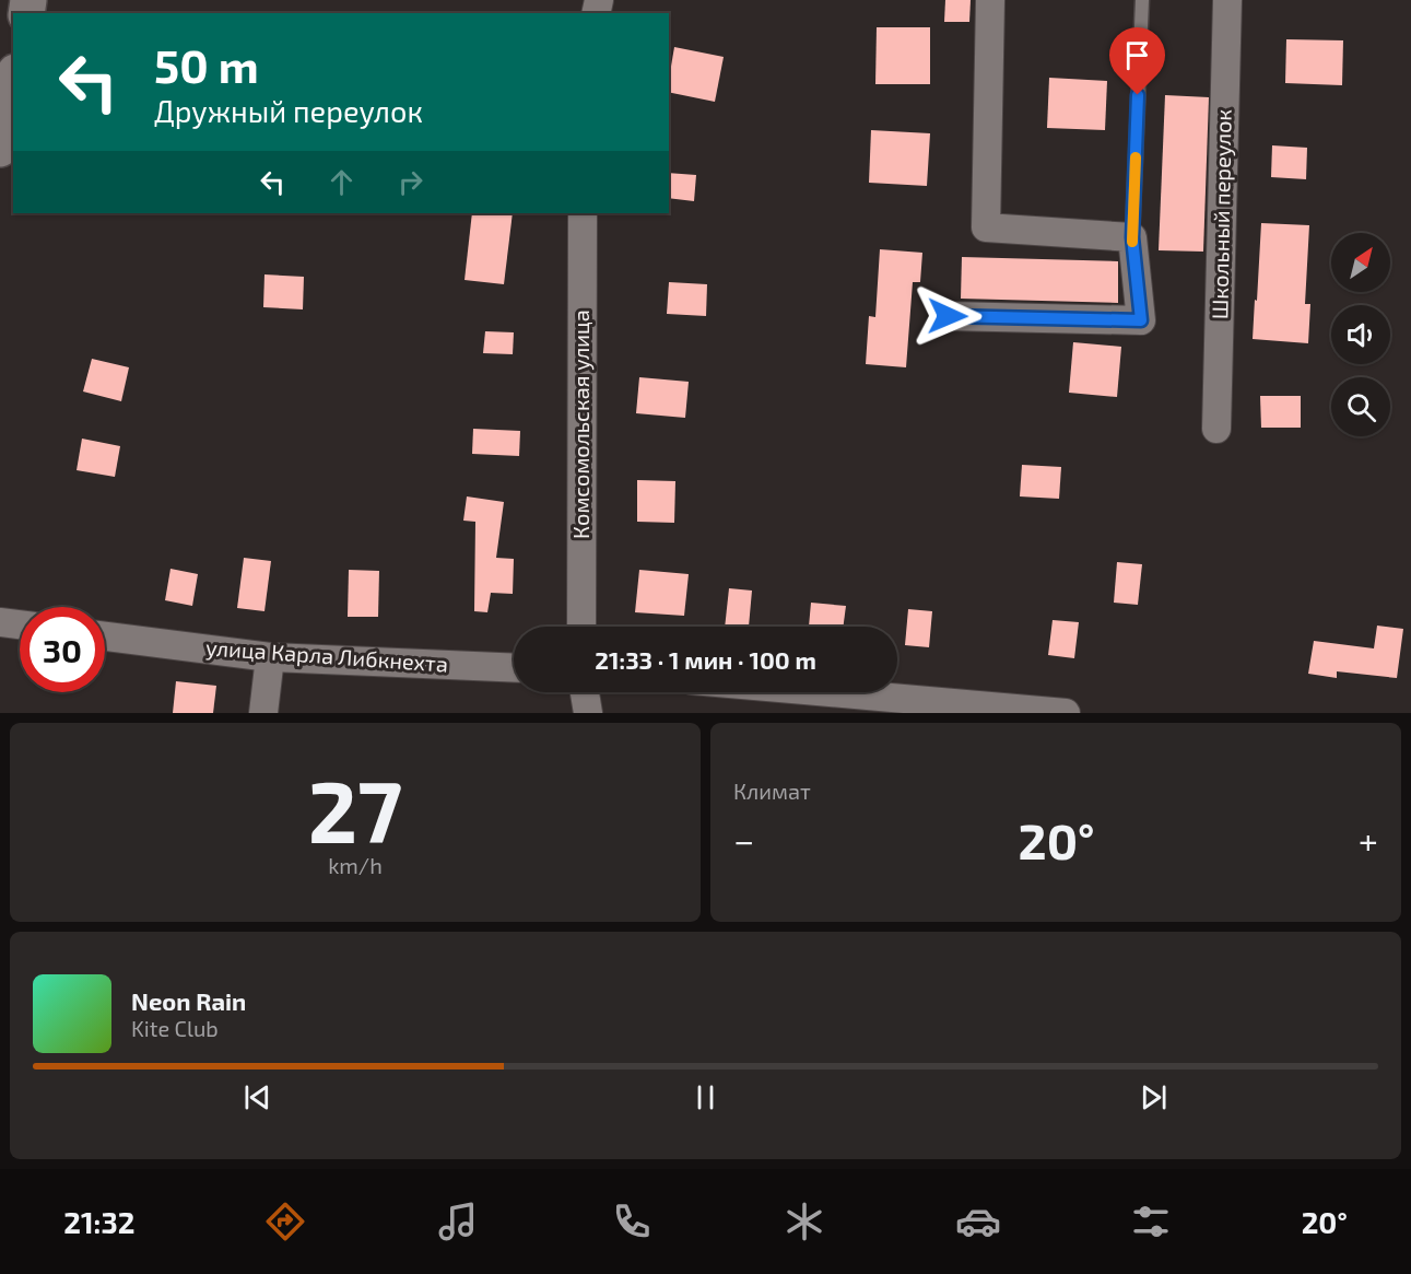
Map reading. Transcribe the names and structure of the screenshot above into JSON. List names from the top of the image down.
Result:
{
  "streets": {
    "street": ["Школьный переулок", "Комсомольская улица", "улица Карла Либкнехта"]
  },
  "north": "top right",
  "page": {
    "turn": ["50 m", "Дружный переулок"],
    "limit": "30",
    "trip": "21:33 · 1 мин · 100 m",
    "tile": [
      ["27", "km/h"],
      "Климат"
    ],
    "heat": ["−", "20°", "+"],
    "song": ["Neon Rain", "Kite Club"],
    "tabs": ["21:32", "20°"]
  }
}
